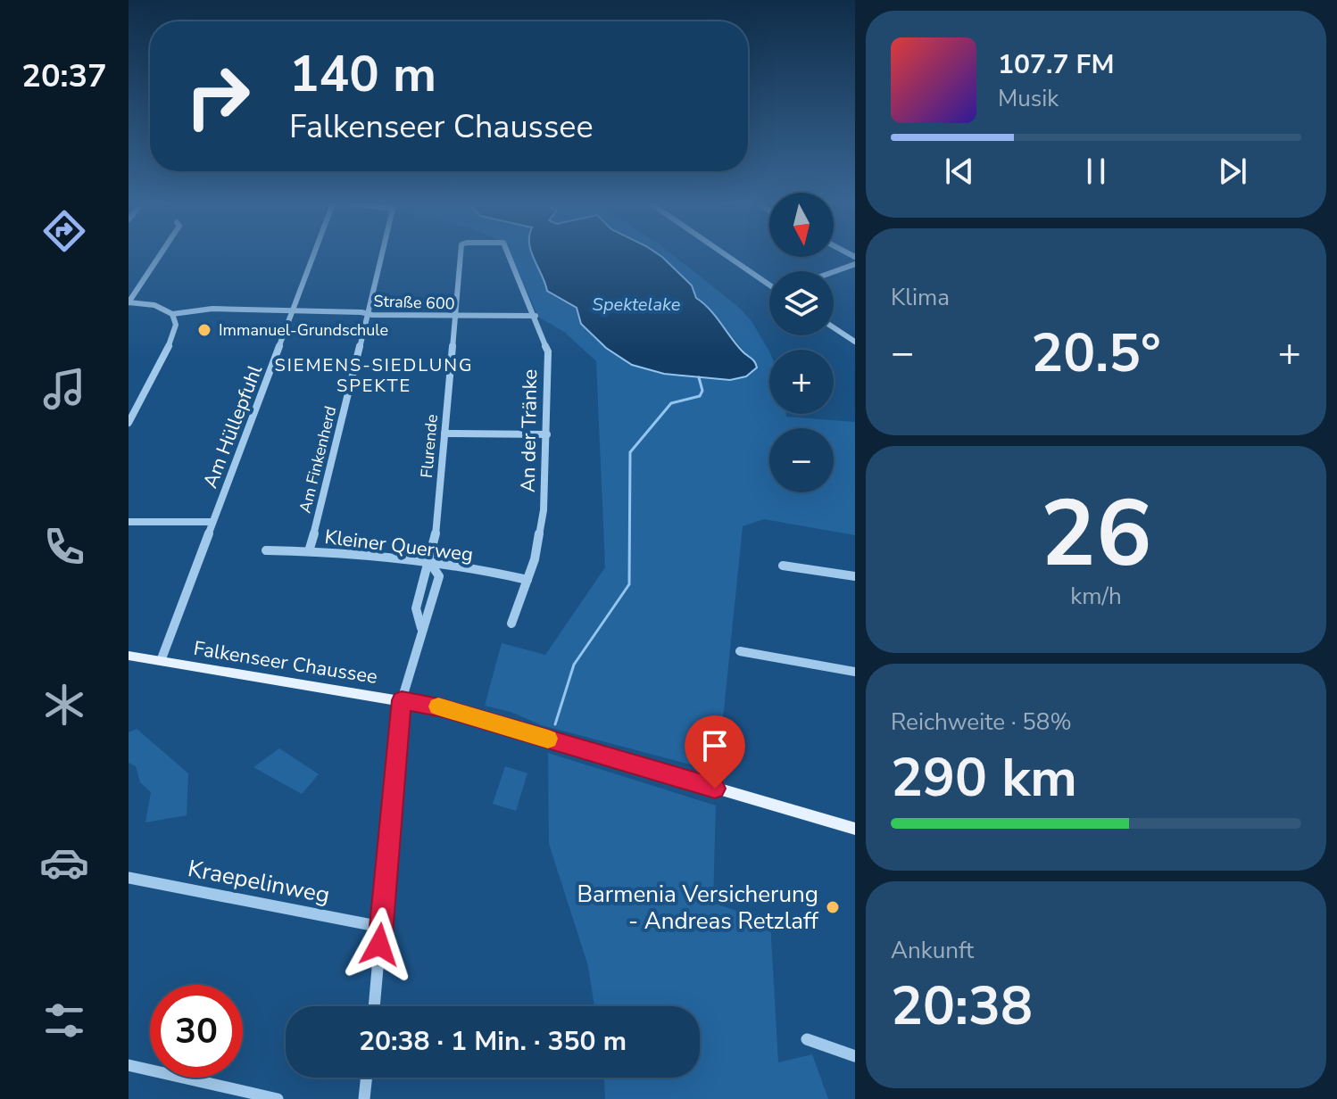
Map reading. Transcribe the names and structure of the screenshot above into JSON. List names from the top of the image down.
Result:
{
  "streets": {
    "main road": ["Falkenseer Chaussee"],
    "street": [
      "Straße 600",
      "Am Hüllepfuhl",
      "An der Tränke",
      "Flurende",
      "Am Finkenherd",
      "Kleiner Querweg",
      "Kraepelinweg"
    ]
  },
  "crossings": [
    ["Straße 600", "Am Hüllepfuhl"],
    ["Straße 600", "An der Tränke"],
    ["Straße 600", "Flurende"],
    ["Straße 600", "Am Finkenherd"],
    ["Am Hüllepfuhl", "Falkenseer Chaussee"],
    ["An der Tränke", "Kleiner Querweg"],
    ["Flurende", "Kleiner Querweg"],
    ["Flurende", "Falkenseer Chaussee"],
    ["Flurende", "Kraepelinweg"],
    ["Am Finkenherd", "Kleiner Querweg"]
  ],
  "districts": ["SIEMENS-SIEDLUNG SPEKTE"],
  "water": ["Spektelake"],
  "places": ["Immanuel-Grundschule", "Barmenia Versicherung - Andreas Retzlaff"],
  "north": "bottom",
  "page": {
    "tabs": "20:37",
    "turn": ["140 m", "Falkenseer Chaussee"],
    "song": ["107.7 FM", "Musik"],
    "map_buttons": ["+", "−"],
    "tile": [
      "Klima",
      ["26", "km/h"],
      ["Reichweite · 58%", "290 km"],
      ["Ankunft", "20:38"]
    ],
    "heat": ["−", "20.5°", "+"],
    "limit": "30",
    "trip": "20:38 · 1 Min. · 350 m"
  }
}
